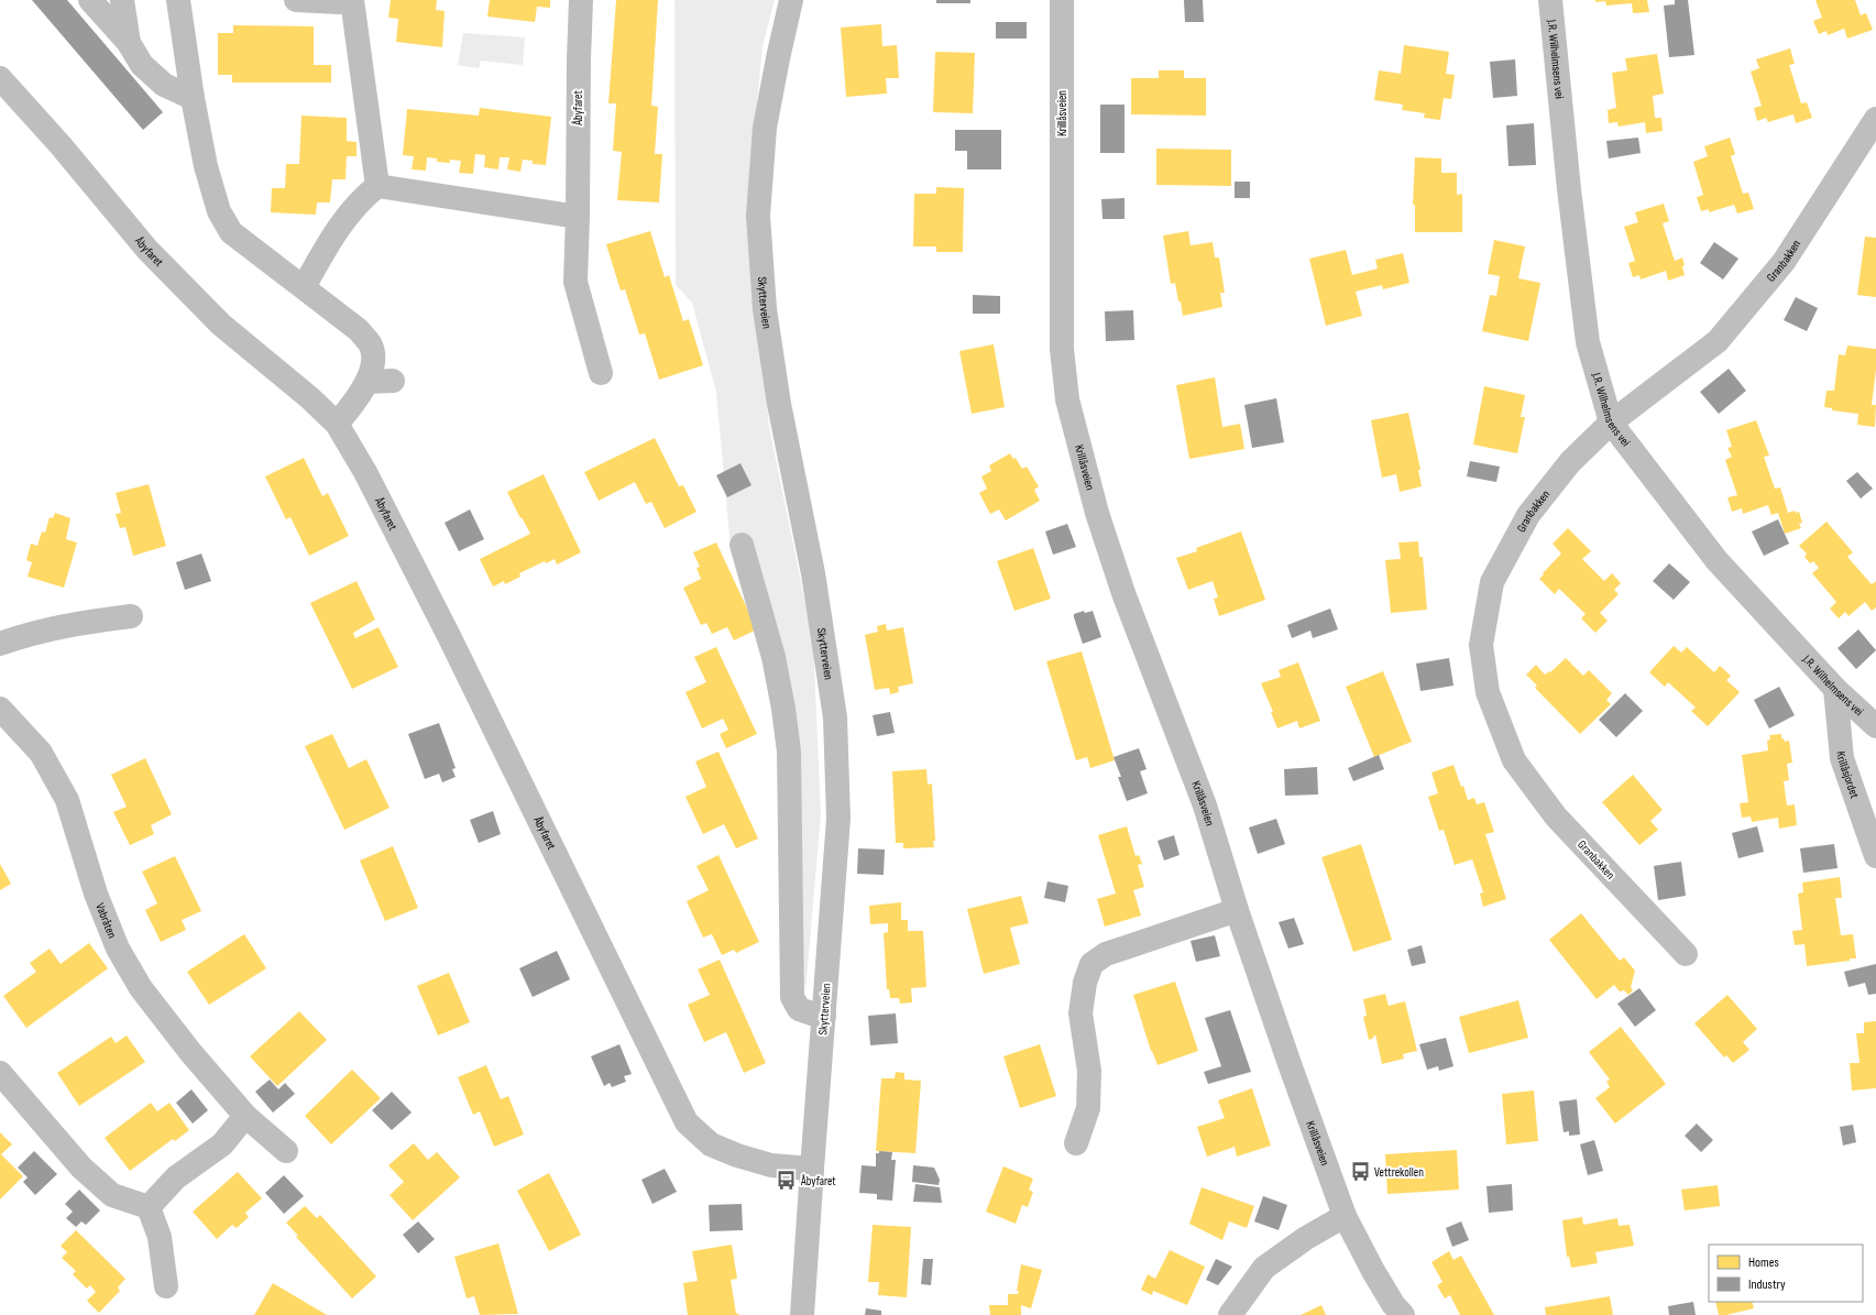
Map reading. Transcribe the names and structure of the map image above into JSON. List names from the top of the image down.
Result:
{
  "streets": {
    "street": [
      "J.R. Wilhelmsens vei",
      "Åbyfaret",
      "Krillåsveien",
      "Granbakken",
      "Skytterveien",
      "Krillåsjordet",
      "Vabråten"
    ]
  },
  "crossings": [
    ["J.R. Wilhelmsens vei", "Granbakken"],
    ["J.R. Wilhelmsens vei", "Krillåsjordet"],
    ["Åbyfaret", "Skytterveien"]
  ],
  "places": {
    "bus stop": ["Vettrekollen", "Åbyfaret"]
  },
  "legend": ["Homes", "Industry"]
}
